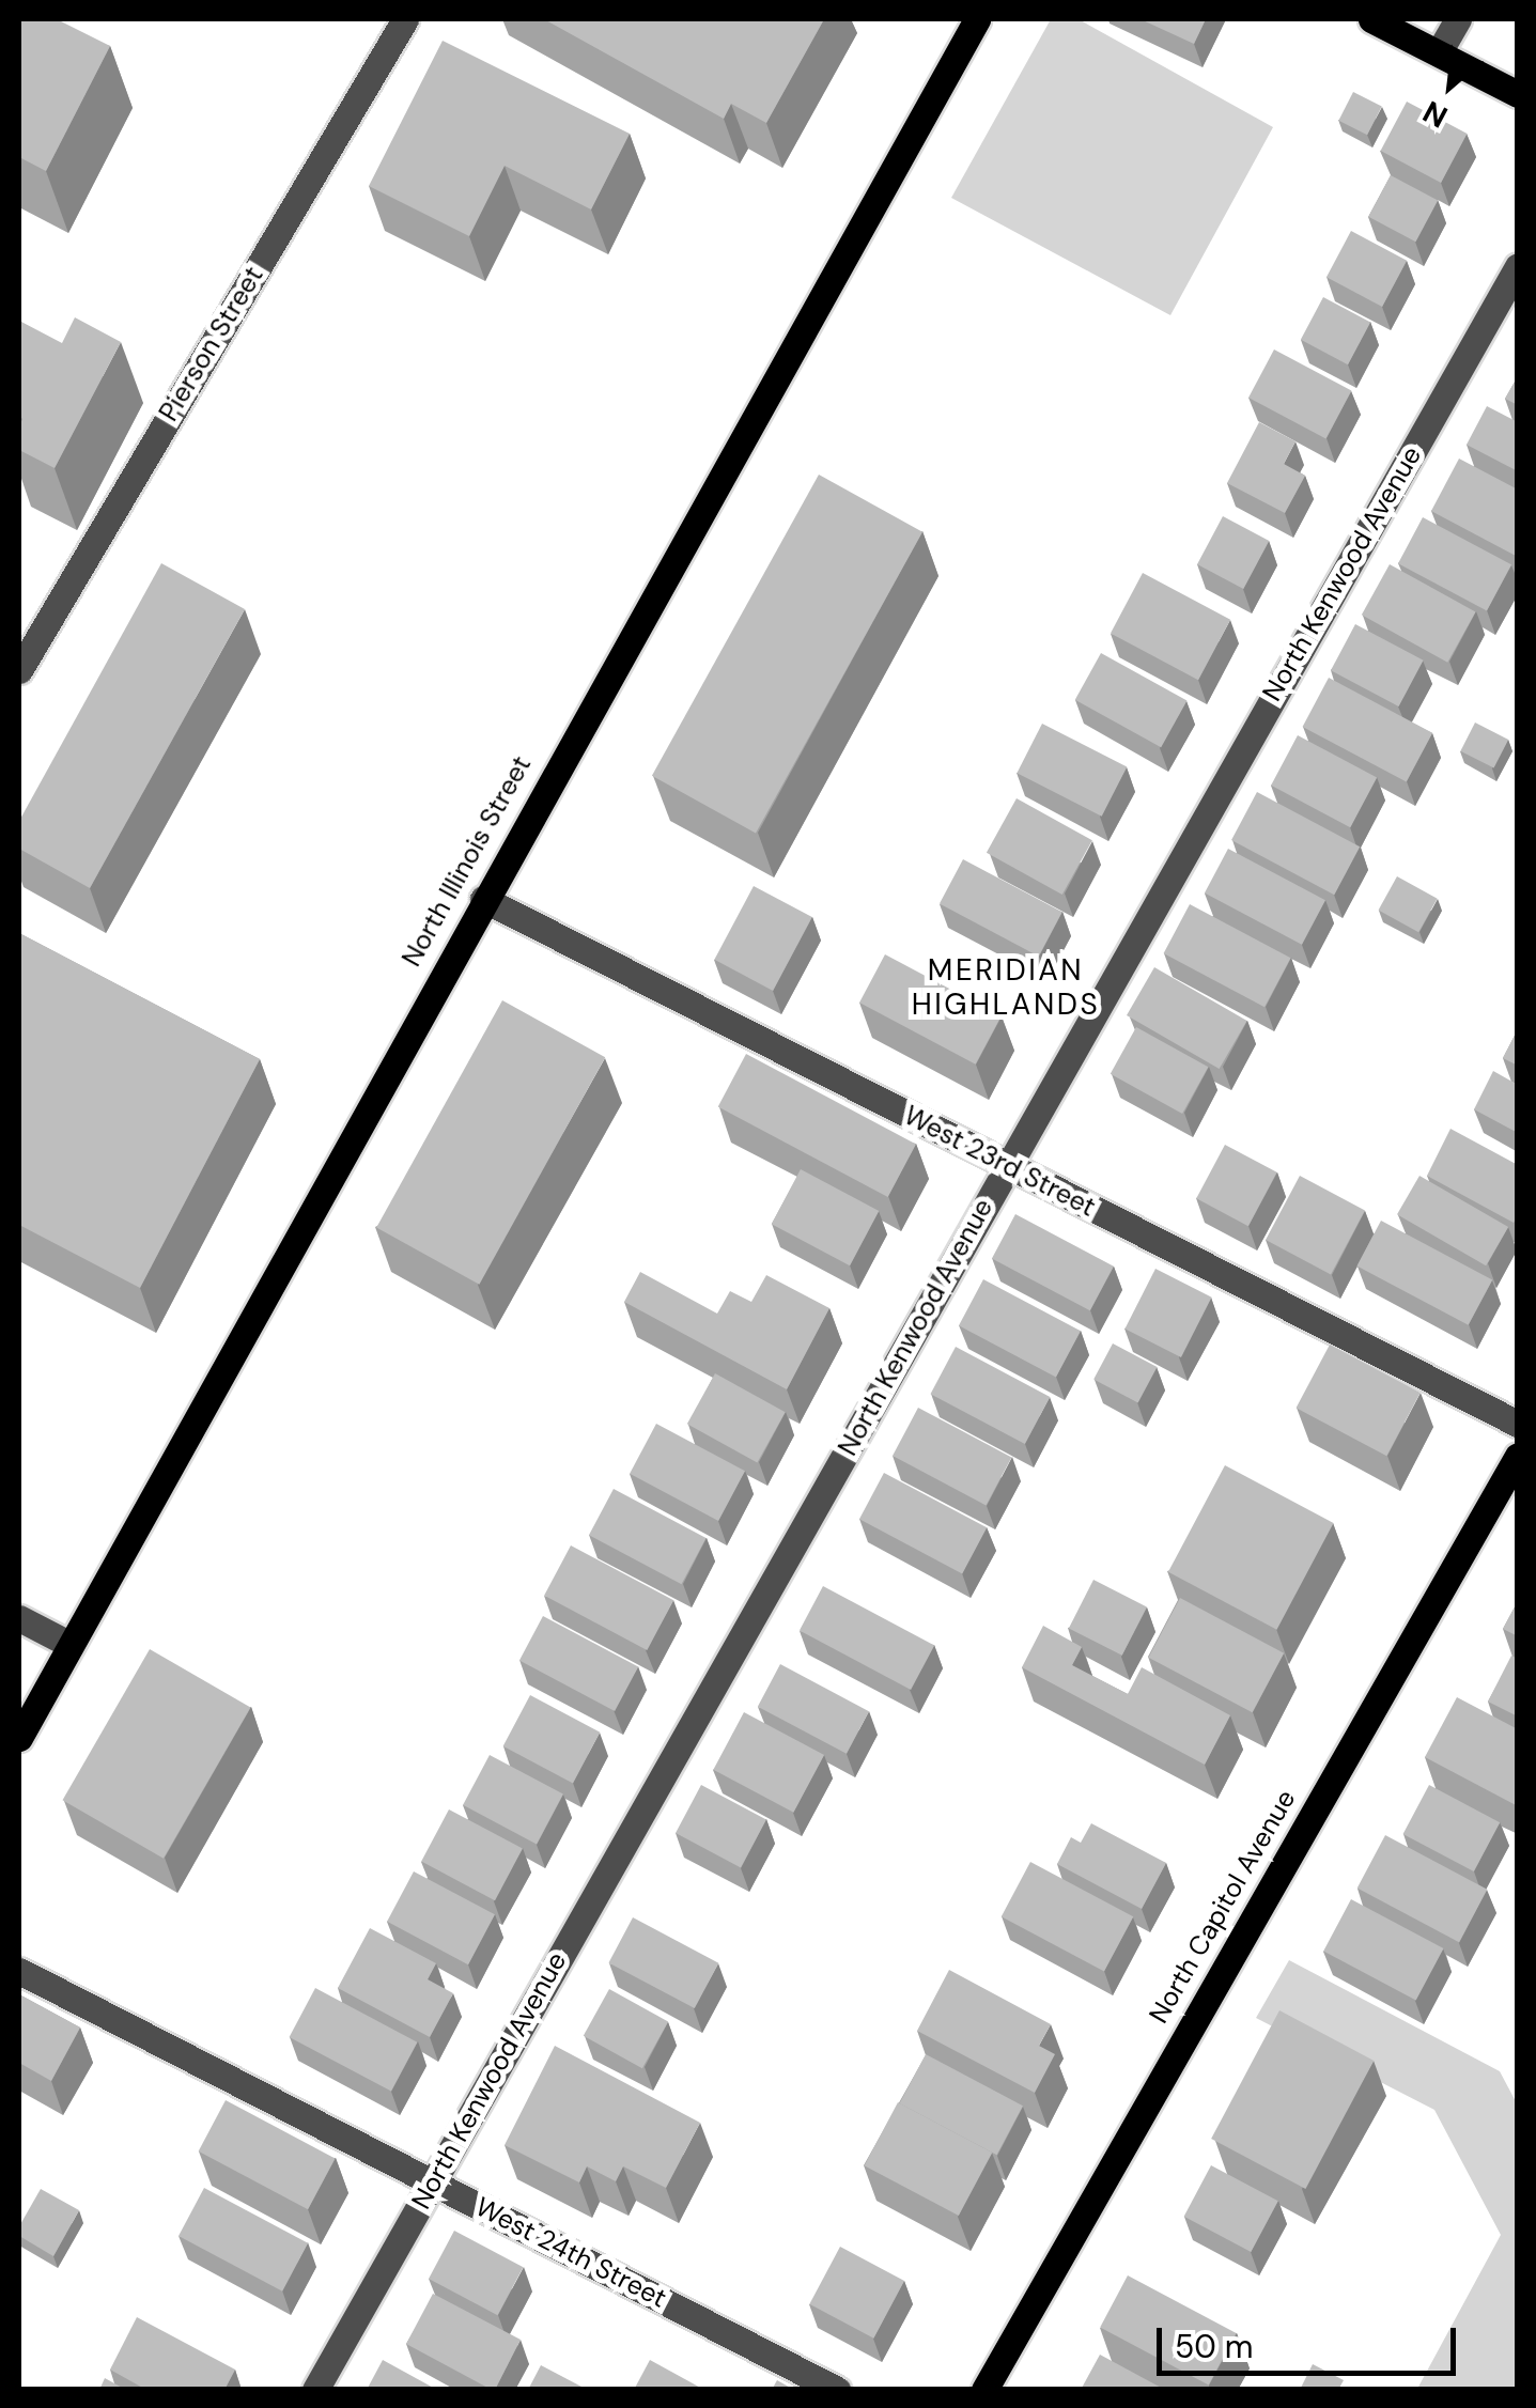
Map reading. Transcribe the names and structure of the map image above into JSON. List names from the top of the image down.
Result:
{
  "streets": {
    "main road": ["North Illinois Street", "North Capitol Avenue"],
    "street": [
      "Pierson Street",
      "North Kenwood Avenue",
      "West 23rd Street",
      "West 24th Street"
    ]
  },
  "crossings": [
    ["North Kenwood Avenue", "West 23rd Street"],
    ["North Kenwood Avenue", "West 24th Street"],
    ["North Illinois Street", "West 23rd Street"]
  ],
  "districts": ["MERIDIAN HIGHLANDS"],
  "scale_bar": "50 m",
  "north": "bottom left"
}
